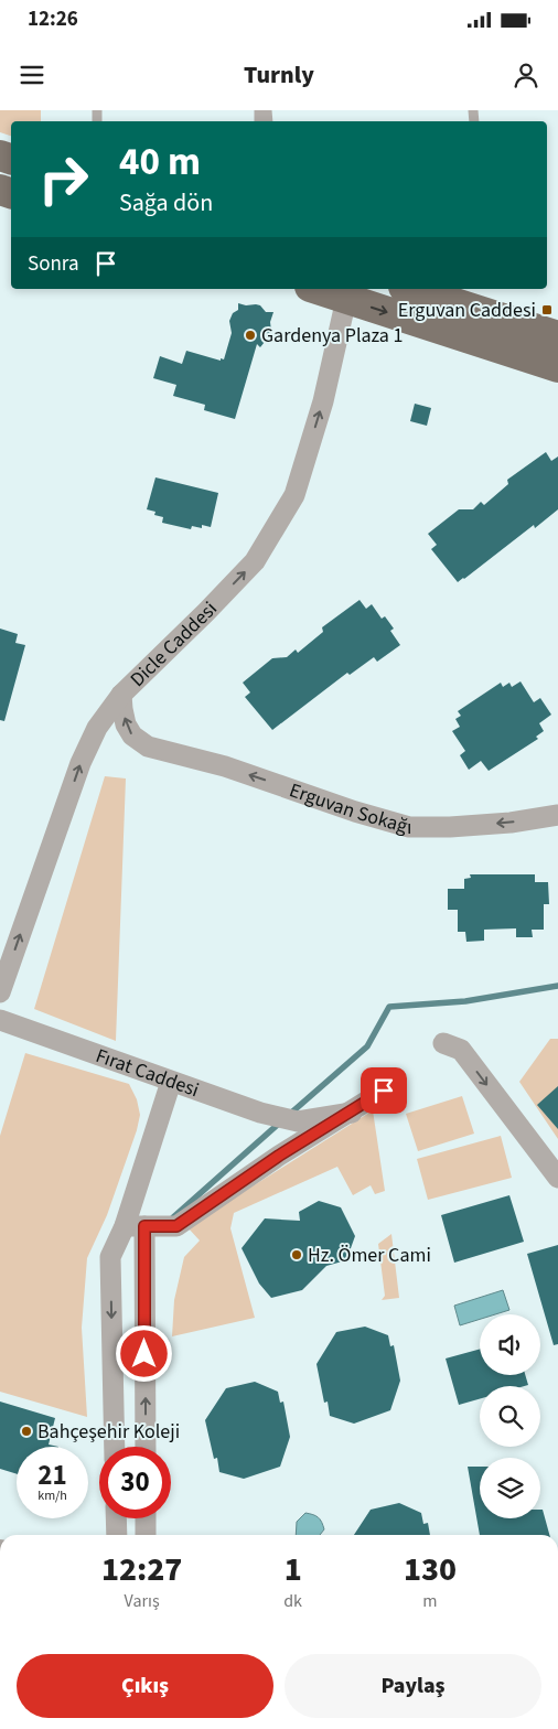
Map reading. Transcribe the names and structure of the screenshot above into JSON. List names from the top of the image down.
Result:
{
  "streets": {
    "street": ["Dicle Caddesi", "Erguvan Sokağı", "Fırat Caddesi"]
  },
  "crossings": [
    ["Dicle Caddesi", "Erguvan Sokağı"]
  ],
  "one_way": ["Dicle Caddesi", "Erguvan Sokağı"],
  "places": {
    "transit": ["Erguvan Caddesi"],
    "other": ["Gardenya Plaza 1", "Hz. Ömer Cami", "Bahçeşehir Koleji"]
  },
  "page": {
    "status": "12:26",
    "header": "Turnly",
    "turn": ["40 m", "Sağa dön"],
    "then": "Sonra",
    "speed": "21 km/h",
    "limit": "30",
    "eta": [
      "12:27",
      "Varış",
      "1",
      "dk",
      "130",
      "m"
    ],
    "buttons": ["Çıkış", "Paylaş"]
  }
}
